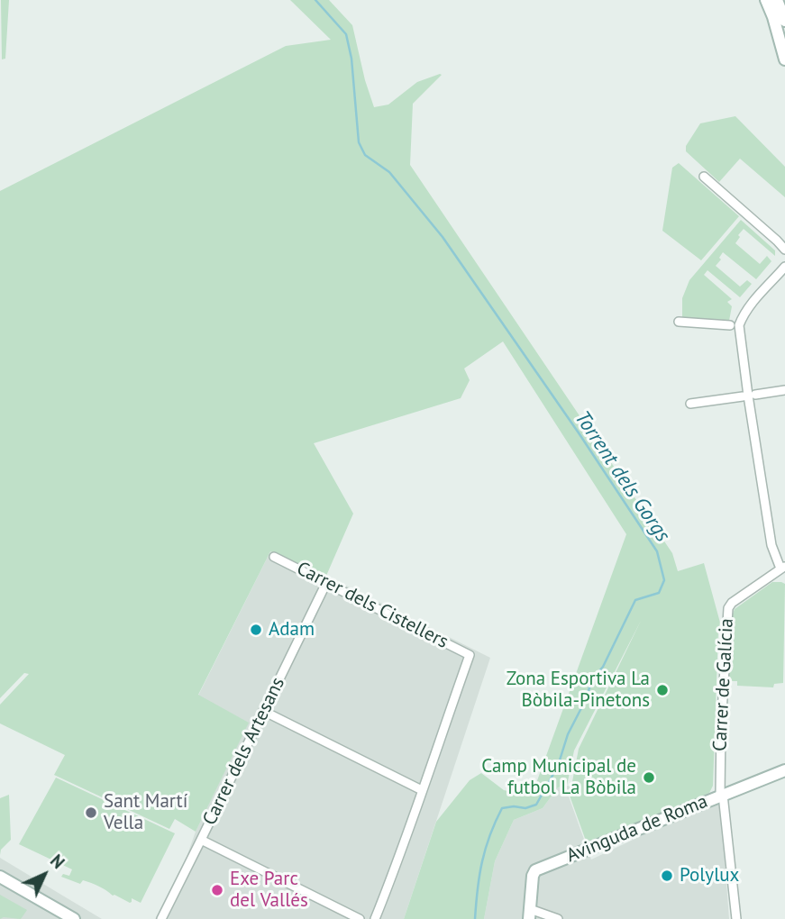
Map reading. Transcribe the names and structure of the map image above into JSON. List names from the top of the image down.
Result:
{
  "streets": {
    "street": [
      "Carrer dels Cistellers",
      "Carrer de Galícia",
      "Carrer dels Artesans",
      "Avinguda de Roma"
    ]
  },
  "crossings": [
    ["Carrer dels Cistellers", "Carrer dels Artesans"],
    ["Carrer de Galícia", "Avinguda de Roma"]
  ],
  "water": ["Torrent dels Gorgs"],
  "places": [
    "Adam",
    "Zona Esportiva La Bòbila-Pinetons",
    "Camp Municipal de futbol La Bòbila",
    "Sant Martí Vella",
    "Polylux",
    "Exe Parc del Vallés"
  ],
  "north": "top right"
}
